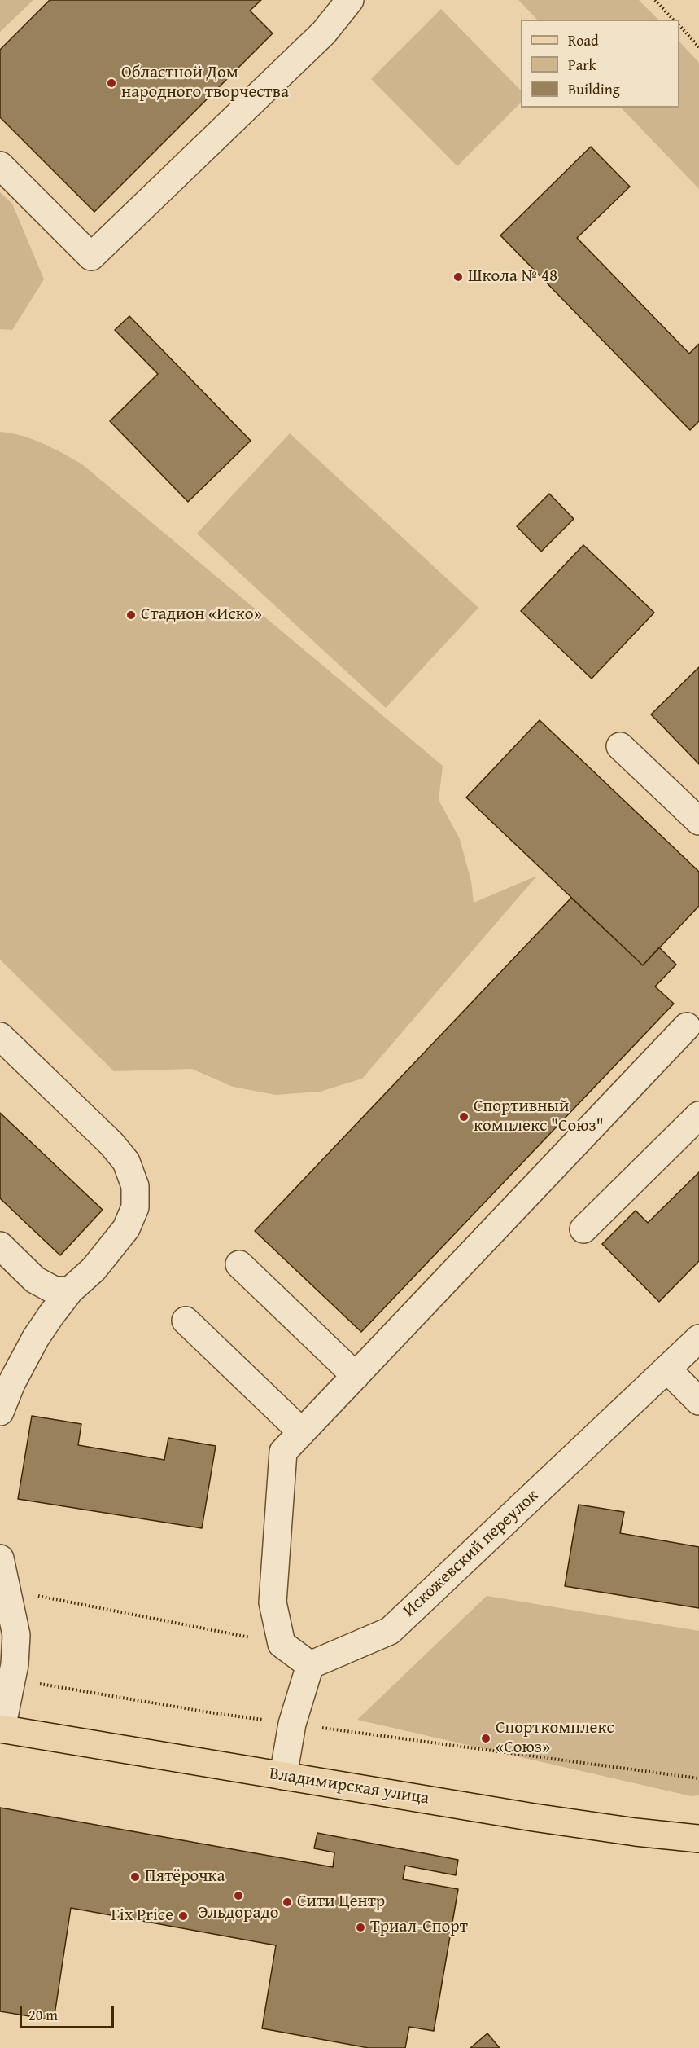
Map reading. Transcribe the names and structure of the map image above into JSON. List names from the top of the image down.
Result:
{
  "streets": {
    "main road": ["Владимирская улица"],
    "street": ["Искожевский переулок"]
  },
  "places": [
    "Областной Дом народного творчества",
    "Школа № 48",
    "Стадион «Иско»",
    "Спортивный комплекс \"Союз\"",
    "Спорткомплекс «Союз»",
    "Пятёрочка",
    "Эльдорадо",
    "Сити Центр",
    "Fix Price",
    "Триал-Спорт"
  ],
  "legend": ["Road", "Park", "Building"],
  "scale_bar": "20 m"
}
